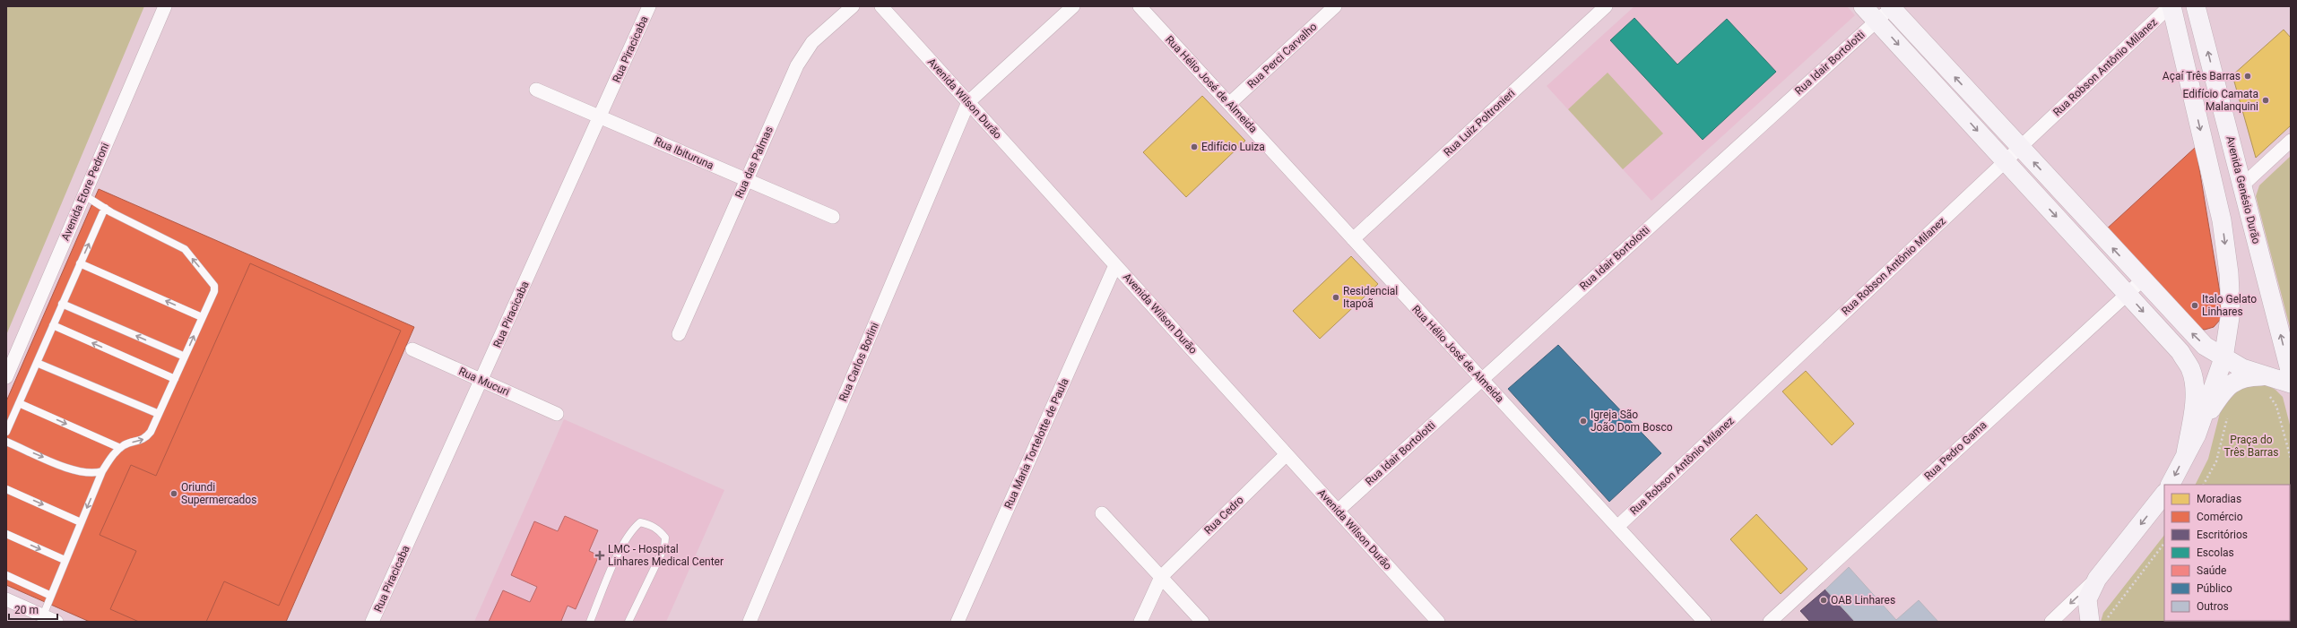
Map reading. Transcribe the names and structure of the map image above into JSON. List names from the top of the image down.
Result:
{
  "streets": {
    "main road": ["Avenida Genésio Durão"],
    "street": [
      "Rua Piracicaba",
      "Rua Perci Carvalho",
      "Rua Idair Bortolotti",
      "Rua Robson Antônio Milanez",
      "Rua Hélio José de Almeida",
      "Avenida Wilson Durão",
      "Rua Luiz Poltronieri",
      "Rua Ibituruna",
      "Rua das Palmas",
      "Avenida Etore Pedroni",
      "Rua Carlos Borlini",
      "Rua Mucuri",
      "Rua Maria Tortelotte de Paula",
      "Rua Pedro Gama",
      "Rua Cedro"
    ]
  },
  "crossings": [
    ["Rua Piracicaba", "Rua Ibituruna"],
    ["Rua Piracicaba", "Rua Mucuri"],
    ["Rua Perci Carvalho", "Rua Hélio José de Almeida"],
    ["Rua Idair Bortolotti", "Rua Hélio José de Almeida"],
    ["Rua Idair Bortolotti", "Avenida Wilson Durão"],
    ["Rua Robson Antônio Milanez", "Rua Hélio José de Almeida"],
    ["Rua Hélio José de Almeida", "Rua Luiz Poltronieri"],
    ["Avenida Wilson Durão", "Rua Carlos Borlini"],
    ["Avenida Wilson Durão", "Rua Maria Tortelotte de Paula"],
    ["Avenida Wilson Durão", "Rua Cedro"],
    ["Rua Ibituruna", "Rua das Palmas"]
  ],
  "parks": ["Praça do Três Barras"],
  "places": {
    "other": [
      "Açaí Três Barras",
      "Edifício Camata Malanquini",
      "Edifício Luiza",
      "Residencial Itapoã",
      "Italo Gelato Linhares",
      "Igreja São João Dom Bosco",
      "Oriundi Supermercados",
      "OAB Linhares"
    ],
    "health": ["LMC - Hospital Linhares Medical Center"]
  },
  "legend": [
    "Moradias",
    "Comércio",
    "Escritórios",
    "Escolas",
    "Saúde",
    "Público",
    "Outros"
  ],
  "scale_bar": "20 m"
}
